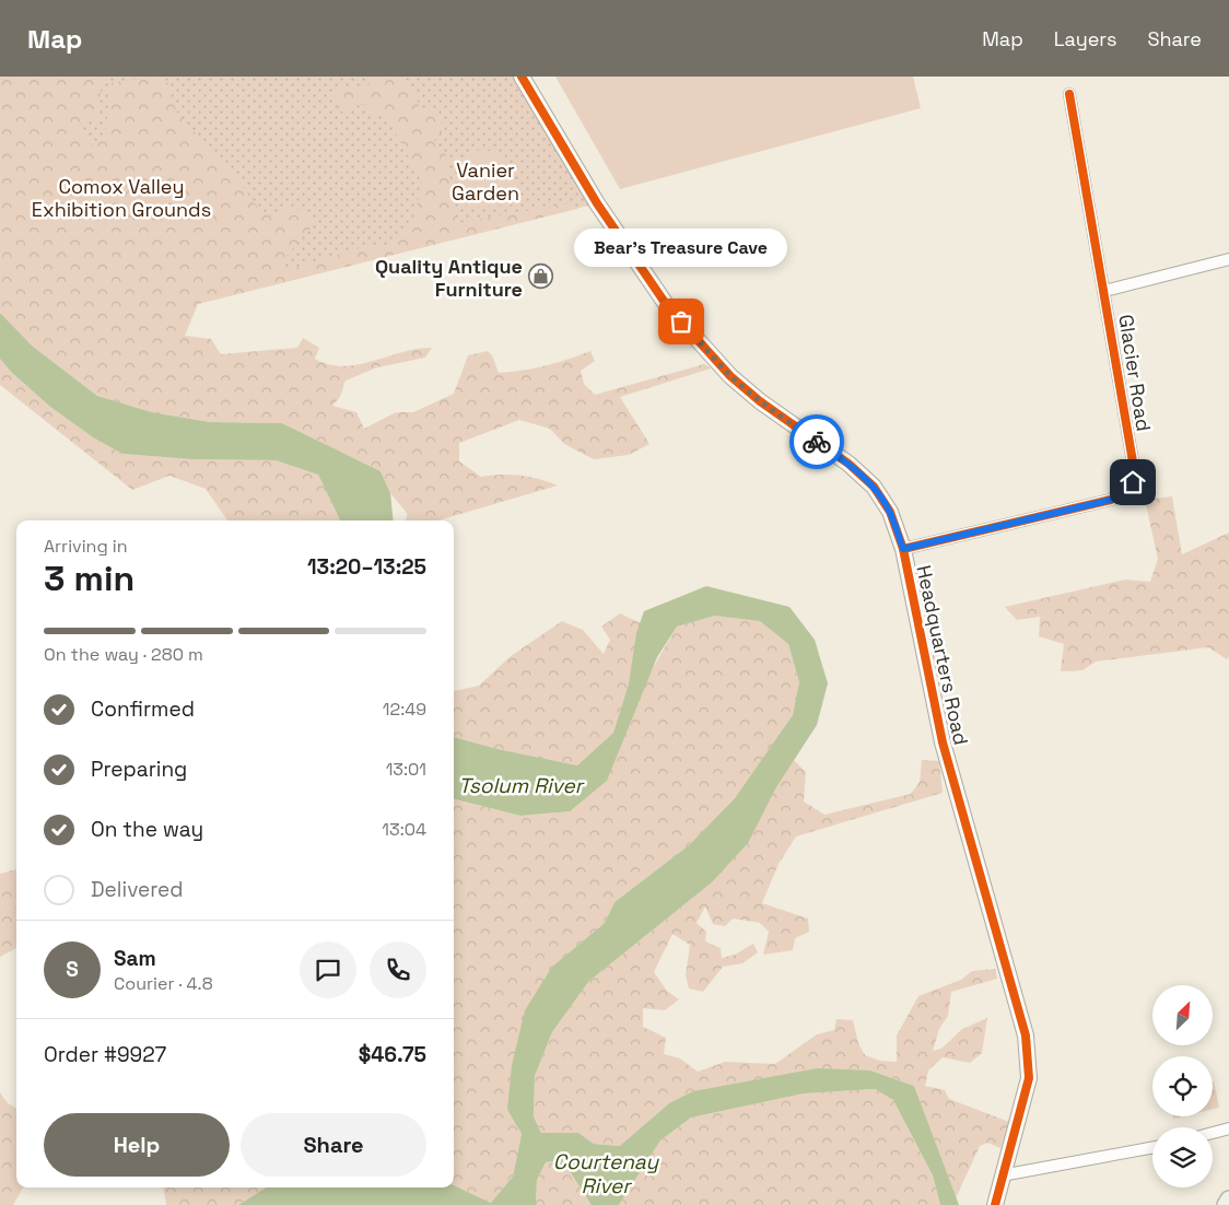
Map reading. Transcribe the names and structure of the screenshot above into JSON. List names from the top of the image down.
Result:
{
  "streets": {
    "main road": ["Headquarters Road"],
    "street": ["Glacier Road"]
  },
  "crossings": [
    ["Glacier Road", "Headquarters Road"]
  ],
  "water": ["Tsolum River", "Courtenay River"],
  "parks": ["Vanier Garden", "Comox Valley Exhibition Grounds"],
  "places": {
    "shop": ["Quality Antique Furniture"],
    "other": ["Bear's Treasure Cave"]
  },
  "north": "top right",
  "page": {
    "header": "Map",
    "nav": ["Map", "Layers", "Share"],
    "bubble": "Bear's Treasure Cave",
    "heading": ["3 min", "Arriving in", "13:20–13:25"],
    "panel": [
      "Sam",
      "Courier · 4.8",
      "Order #9927",
      "$46.75"
    ],
    "bar": "On the way · 280 m",
    "list": [
      ["Confirmed", "12:49"],
      ["Preparing", "13:01"],
      ["On the way", "13:04"],
      "Delivered"
    ],
    "round": "S",
    "buttons": ["Help", "Share"]
  }
}
